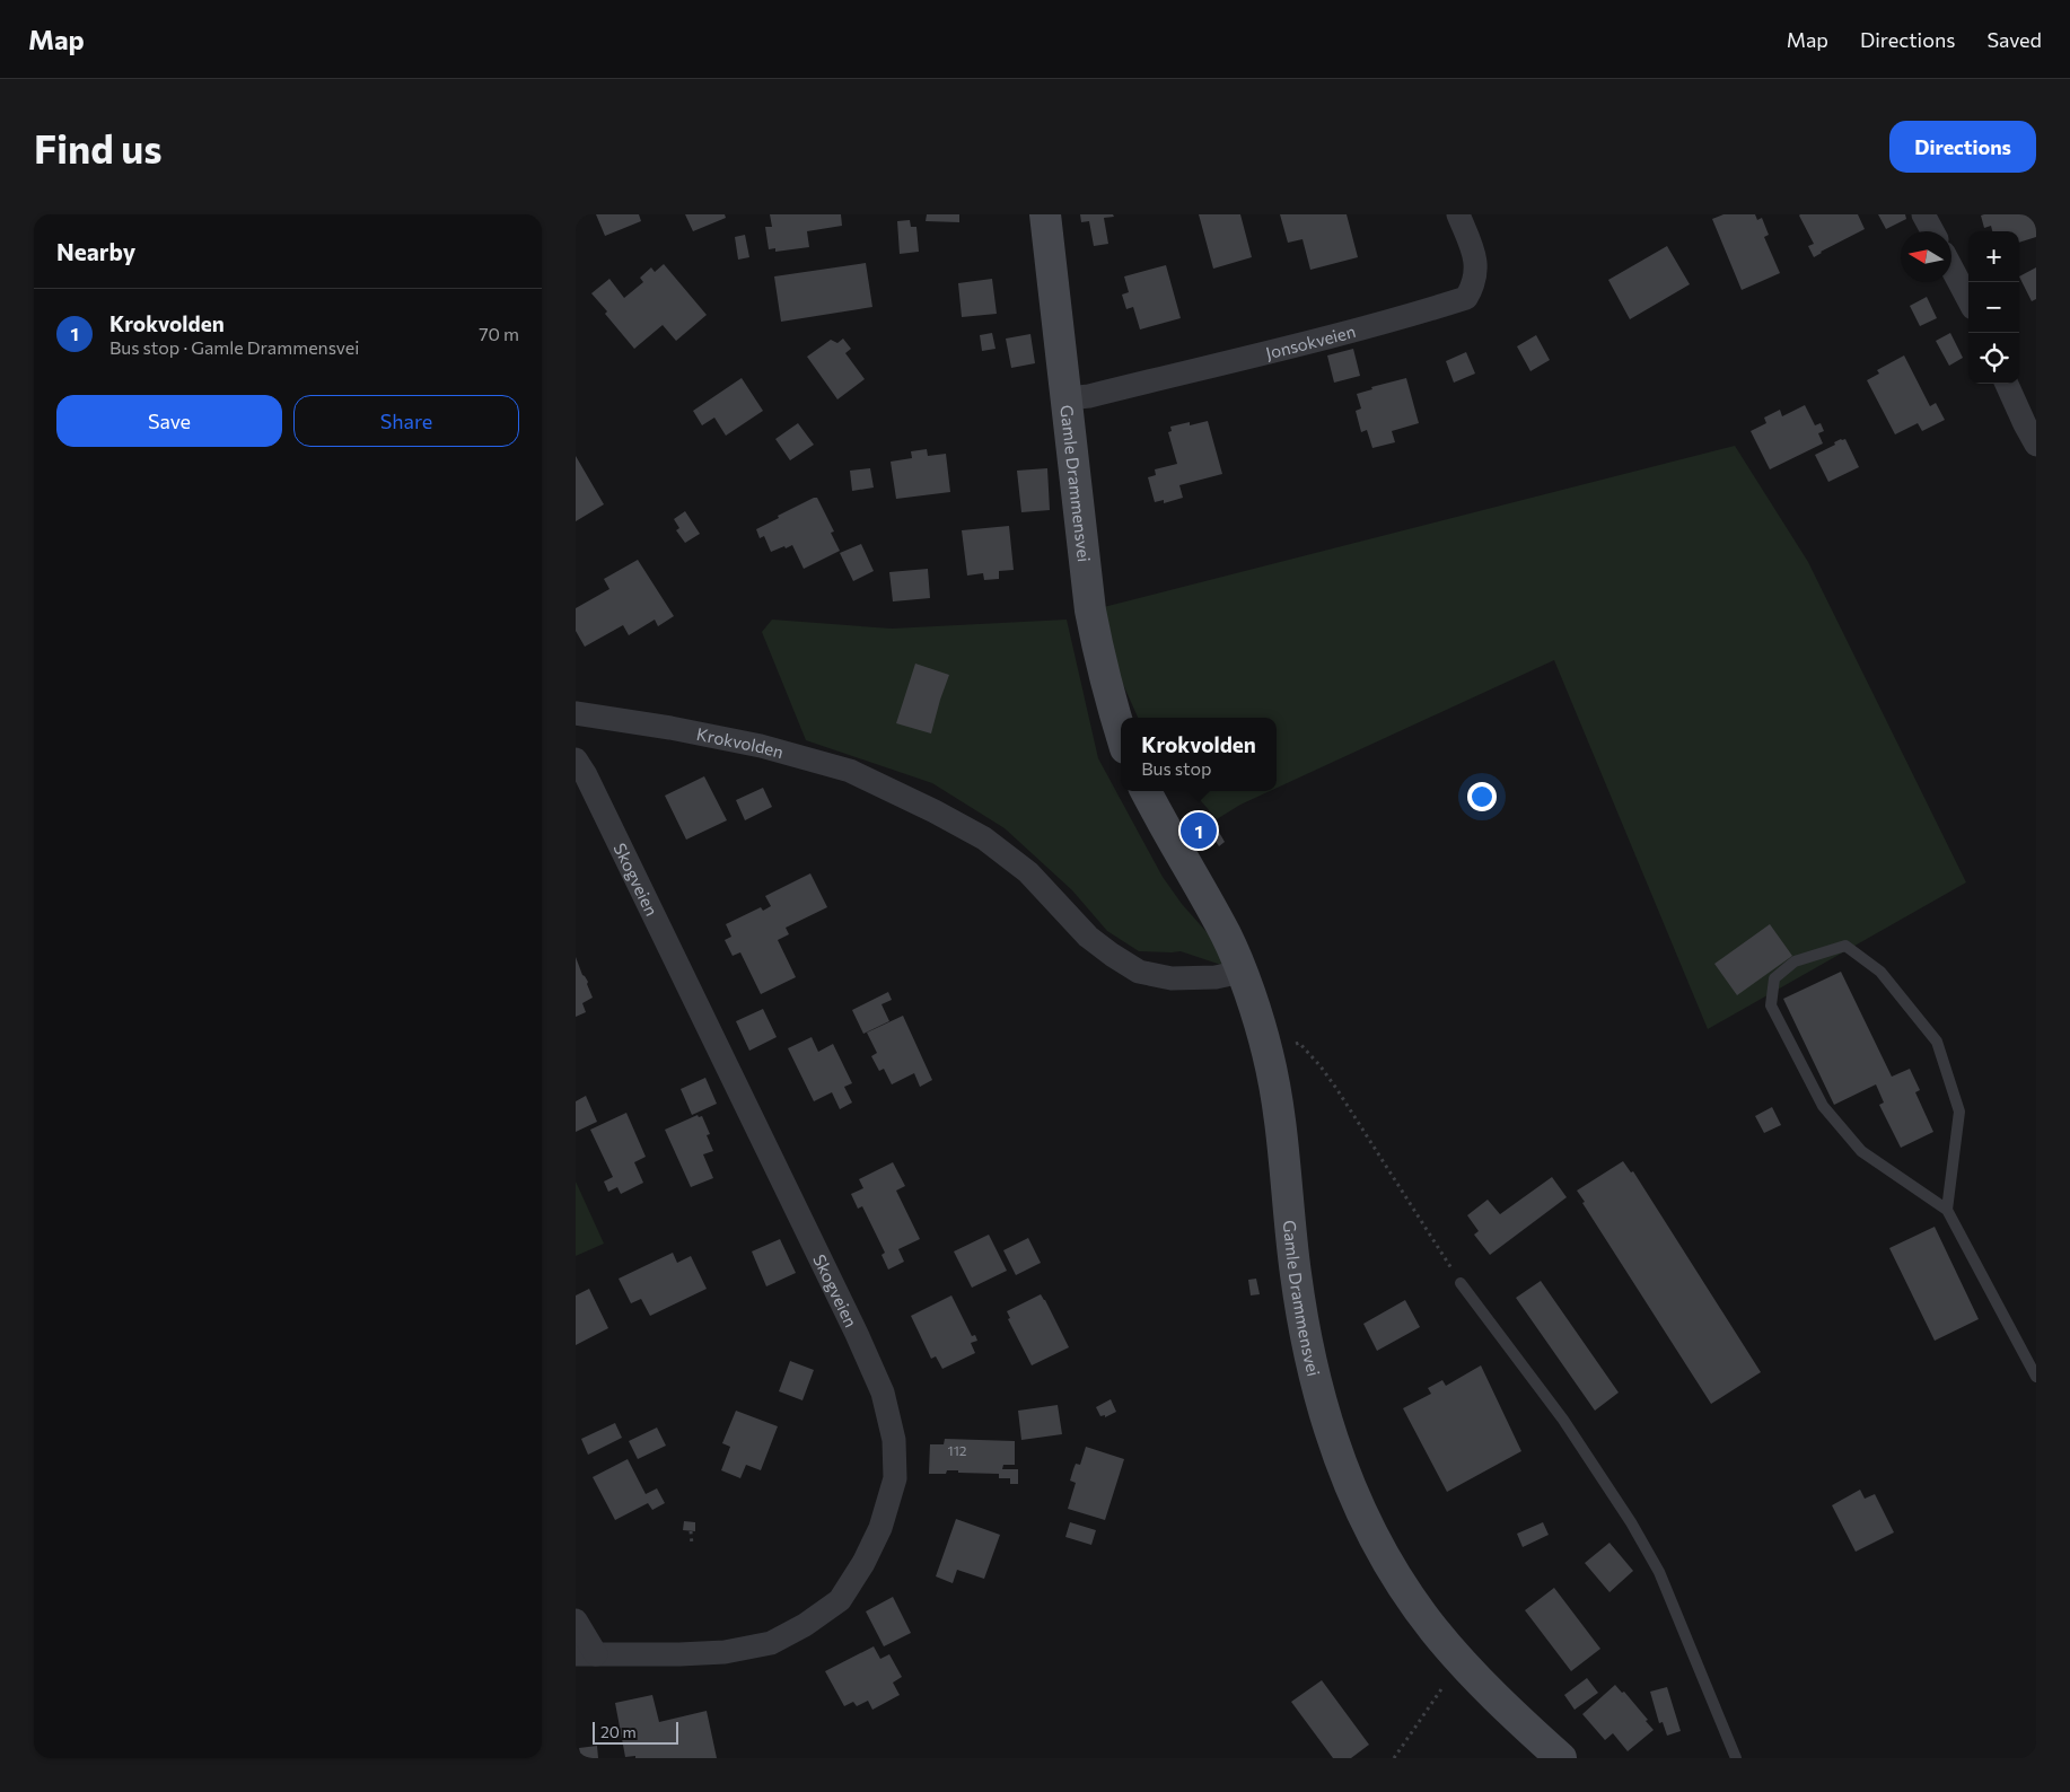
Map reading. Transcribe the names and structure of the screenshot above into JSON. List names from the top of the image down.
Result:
{
  "streets": {
    "main road": ["Gamle Drammensvei"],
    "street": ["Jonsokveien", "Krokvolden", "Skogveien"]
  },
  "crossings": [
    ["Jonsokveien", "Gamle Drammensvei"],
    ["Gamle Drammensvei", "Krokvolden"]
  ],
  "house_numbers": ["112"],
  "scale_bar": "20 m",
  "north": "left",
  "page": {
    "header": "Map",
    "nav": ["Map", "Directions", "Saved"],
    "buttons": [
      "Directions",
      ["Save", "Share"]
    ],
    "title": "Find us",
    "heading": "Nearby",
    "map_buttons": ["+", "−"],
    "list": [
      {
        "mark": "1",
        "name": "Krokvolden",
        "note": "Bus stop · Gamle Drammensvei",
        "value": "70 m"
      }
    ],
    "popup": ["Krokvolden", "Bus stop"],
    "pins": "1",
    "scale": "20 m"
  }
}
